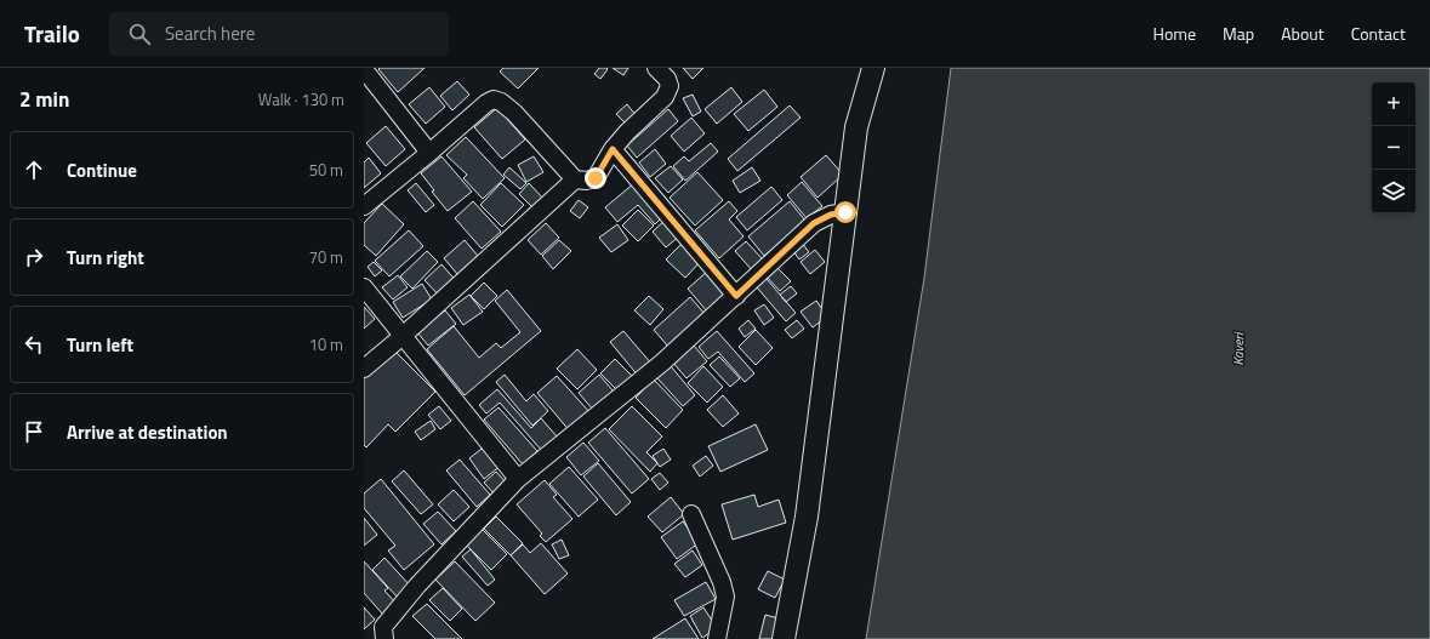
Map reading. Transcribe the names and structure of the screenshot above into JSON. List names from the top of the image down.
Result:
{
  "water": ["Kaveri"],
  "page": {
    "header": "Trailo",
    "search": "Search here",
    "nav": [
      "Home",
      "Map",
      "About",
      "Contact"
    ],
    "heading": ["2 min", "Walk · 130 m"],
    "map_buttons": ["+", "−"],
    "list": [
      ["Continue", "50 m"],
      ["Turn right", "70 m"],
      ["Turn left", "10 m"],
      "Arrive at destination"
    ]
  }
}
